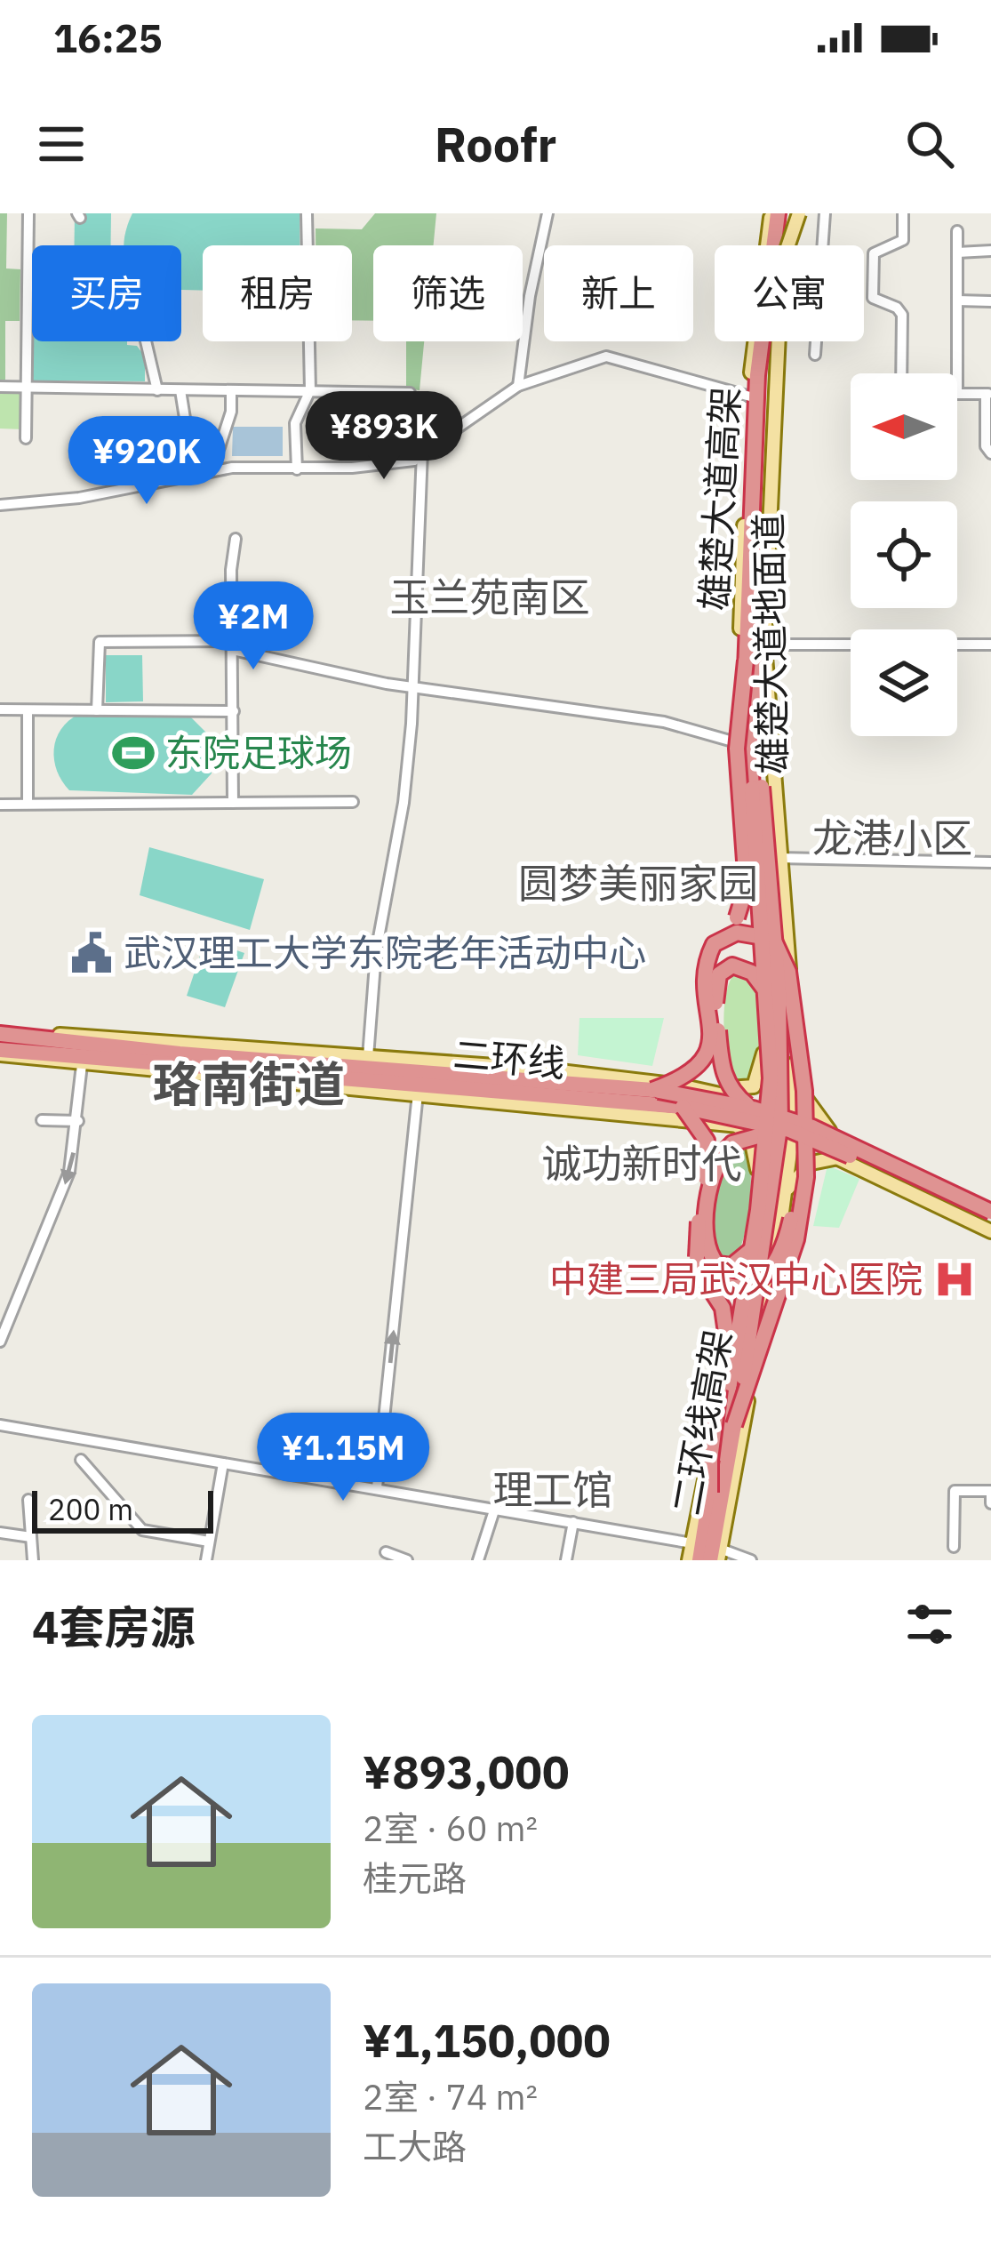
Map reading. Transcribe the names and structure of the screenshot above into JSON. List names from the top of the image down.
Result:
{
  "streets": {
    "highway": ["雄楚大道高架", "二环线", "二环线高架"],
    "main road": ["雄楚大道地面道"]
  },
  "crossings": [
    ["雄楚大道高架", "雄楚大道地面道"],
    ["雄楚大道高架", "二环线高架"],
    ["雄楚大道地面道", "二环线"]
  ],
  "districts": [
    "玉兰苑南区",
    "龙港小区",
    "圆梦美丽家园",
    "珞南街道",
    "诚功新时代",
    "理工馆"
  ],
  "places": {
    "sports": ["东院足球场"],
    "public building": ["武汉理工大学东院老年活动中心"],
    "hospital": ["中建三局武汉中心医院"]
  },
  "scale_bar": "200 m",
  "north": "left",
  "page": {
    "status": "16:25",
    "header": "Roofr",
    "chip": [
      "买房",
      "租房",
      "筛选",
      "新上",
      "公寓"
    ],
    "price": [
      "¥893K",
      "¥920K",
      "¥2M",
      "¥1.15M"
    ],
    "scale": "200 m",
    "heading": "4套房源",
    "list": [
      {
        "name": "¥893,000",
        "note": "2室 · 60 m² · 桂元路"
      },
      {
        "name": "¥1,150,000",
        "note": "2室 · 74 m² · 工大路"
      }
    ]
  }
}
